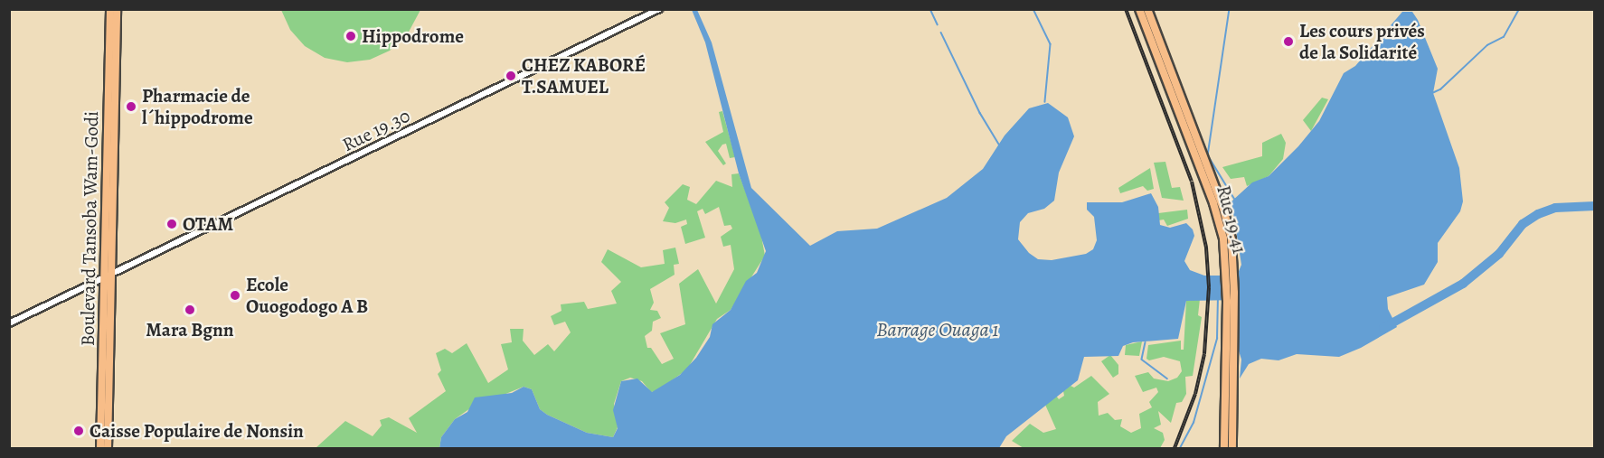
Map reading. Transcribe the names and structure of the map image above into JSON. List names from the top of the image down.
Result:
{
  "streets": {
    "main road": ["Rue 19.41", "Boulevard Tansoba Wam-Godi"],
    "street": ["Rue 19.30"]
  },
  "crossings": [
    ["Rue 19.30", "Boulevard Tansoba Wam-Godi"]
  ],
  "water": ["Barrage Ouaga 1"],
  "places": [
    "Hippodrome",
    "Les cours privés de la Solidarité",
    "CHEZ KABORÉ T.SAMUEL",
    "Pharmacie de l´hippodrome",
    "OTAM",
    "Ecole Ouogodogo A B",
    "Mara Bgnn",
    "Caisse Populaire de Nonsin"
  ]
}
